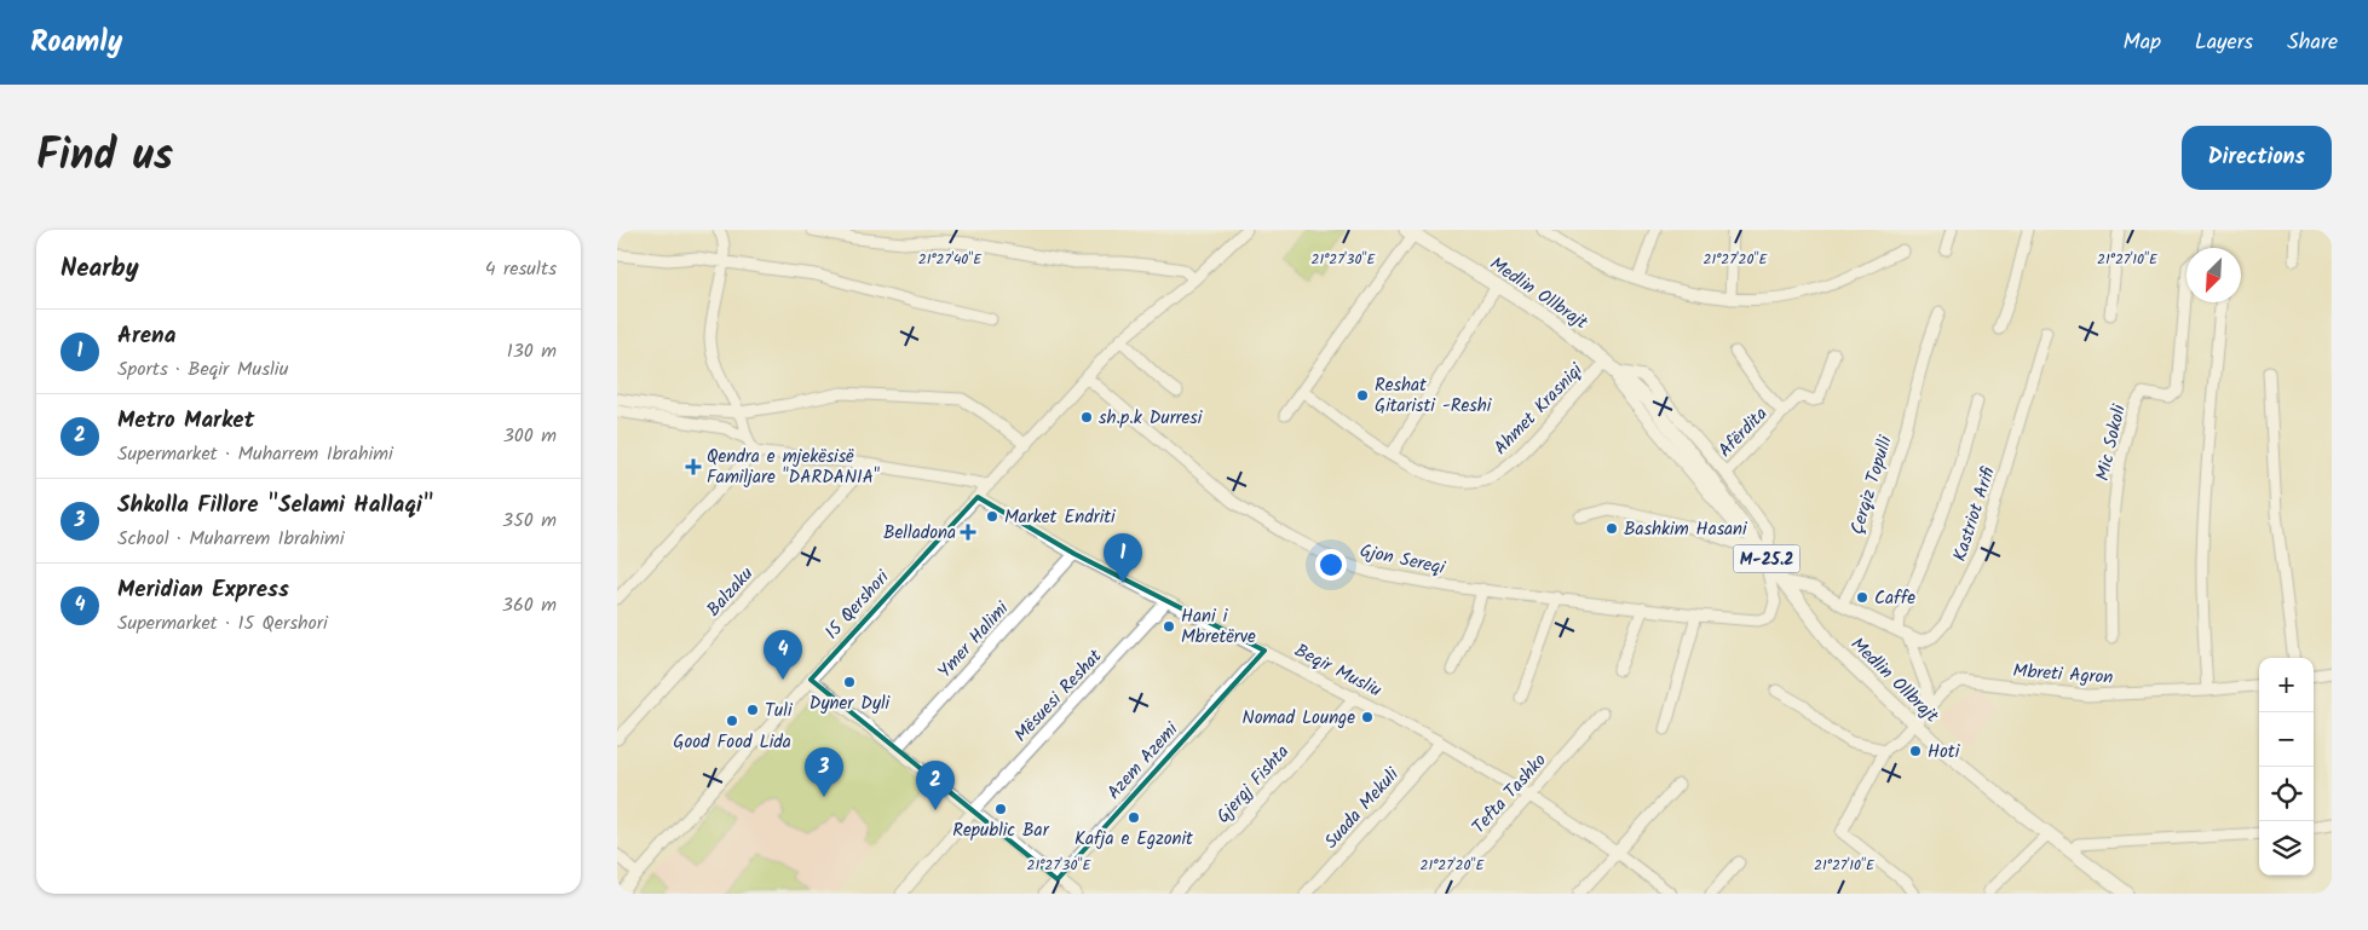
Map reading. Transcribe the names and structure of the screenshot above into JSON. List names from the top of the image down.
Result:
{
  "streets": {
    "main road": ["Medlin Ollbrajt", "M-25.2"],
    "street": [
      "Ahmet Krasniqi",
      "Afërdita",
      "Mic Sokoli",
      "Çerqiz Topulli",
      "Kastriot Arifi",
      "Gjon Sereqi",
      "Balzaku",
      "15 Qershori",
      "Ymer Halimi",
      "Beqir Musliu",
      "Mbreti Agron",
      "Mësuesi Reshat",
      "Azem Azemi",
      "Gjergj Fishta",
      "Tefta Tashko",
      "Suada Mekuli"
    ]
  },
  "crossings": [
    ["Medlin Ollbrajt", "Ahmet Krasniqi"],
    ["Medlin Ollbrajt", "Afërdita"],
    ["Medlin Ollbrajt", "Gjon Sereqi"],
    ["Medlin Ollbrajt", "Mbreti Agron"],
    ["Gjon Sereqi", "15 Qershori"],
    ["15 Qershori", "Beqir Musliu"],
    ["Ymer Halimi", "Beqir Musliu"],
    ["Beqir Musliu", "Mësuesi Reshat"],
    ["Beqir Musliu", "Azem Azemi"],
    ["Beqir Musliu", "Gjergj Fishta"],
    ["Beqir Musliu", "Tefta Tashko"],
    ["Beqir Musliu", "Suada Mekuli"]
  ],
  "places": {
    "other": [
      "Reshat Gitaristi -Reshi",
      "sh.p.k Durresi",
      "Market Endriti",
      "Bashkim Hasani",
      "Caffe",
      "Hani i Mbretërve",
      "Dyner Dyli",
      "Tuli",
      "Nomad Lounge",
      "Good Food Lida",
      "Hoti",
      "Republic Bar",
      "Kafja e Egzonit"
    ],
    "health": ["Qendra e mjekësisë Familjare \"DARDANIA\"", "Belladona"]
  },
  "north": "bottom left",
  "page": {
    "header": "Roamly",
    "nav": ["Map", "Layers", "Share"],
    "title": "Find us",
    "buttons": "Directions",
    "heading": ["Nearby", "4 results"],
    "list": [
      {
        "mark": "1",
        "name": "Arena",
        "note": "Sports · Beqir Musliu",
        "value": "130 m"
      },
      {
        "mark": "2",
        "name": "Metro Market",
        "note": "Supermarket · Muharrem Ibrahimi",
        "value": "300 m"
      },
      {
        "mark": "3",
        "name": "Shkolla Fillore \"Selami Hallaqi\"",
        "note": "School · Muharrem Ibrahimi",
        "value": "350 m"
      },
      {
        "mark": "4",
        "name": "Meridian Express",
        "note": "Supermarket · 15 Qershori",
        "value": "360 m"
      }
    ],
    "pins": [
      "1",
      "4",
      "3",
      "2"
    ],
    "map_buttons": ["+", "−"]
  },
  "coordinates": [
    "21°27'40\"E",
    "21°27'30\"E",
    "21°27'20\"E",
    "21°27'10\"E"
  ]
}
